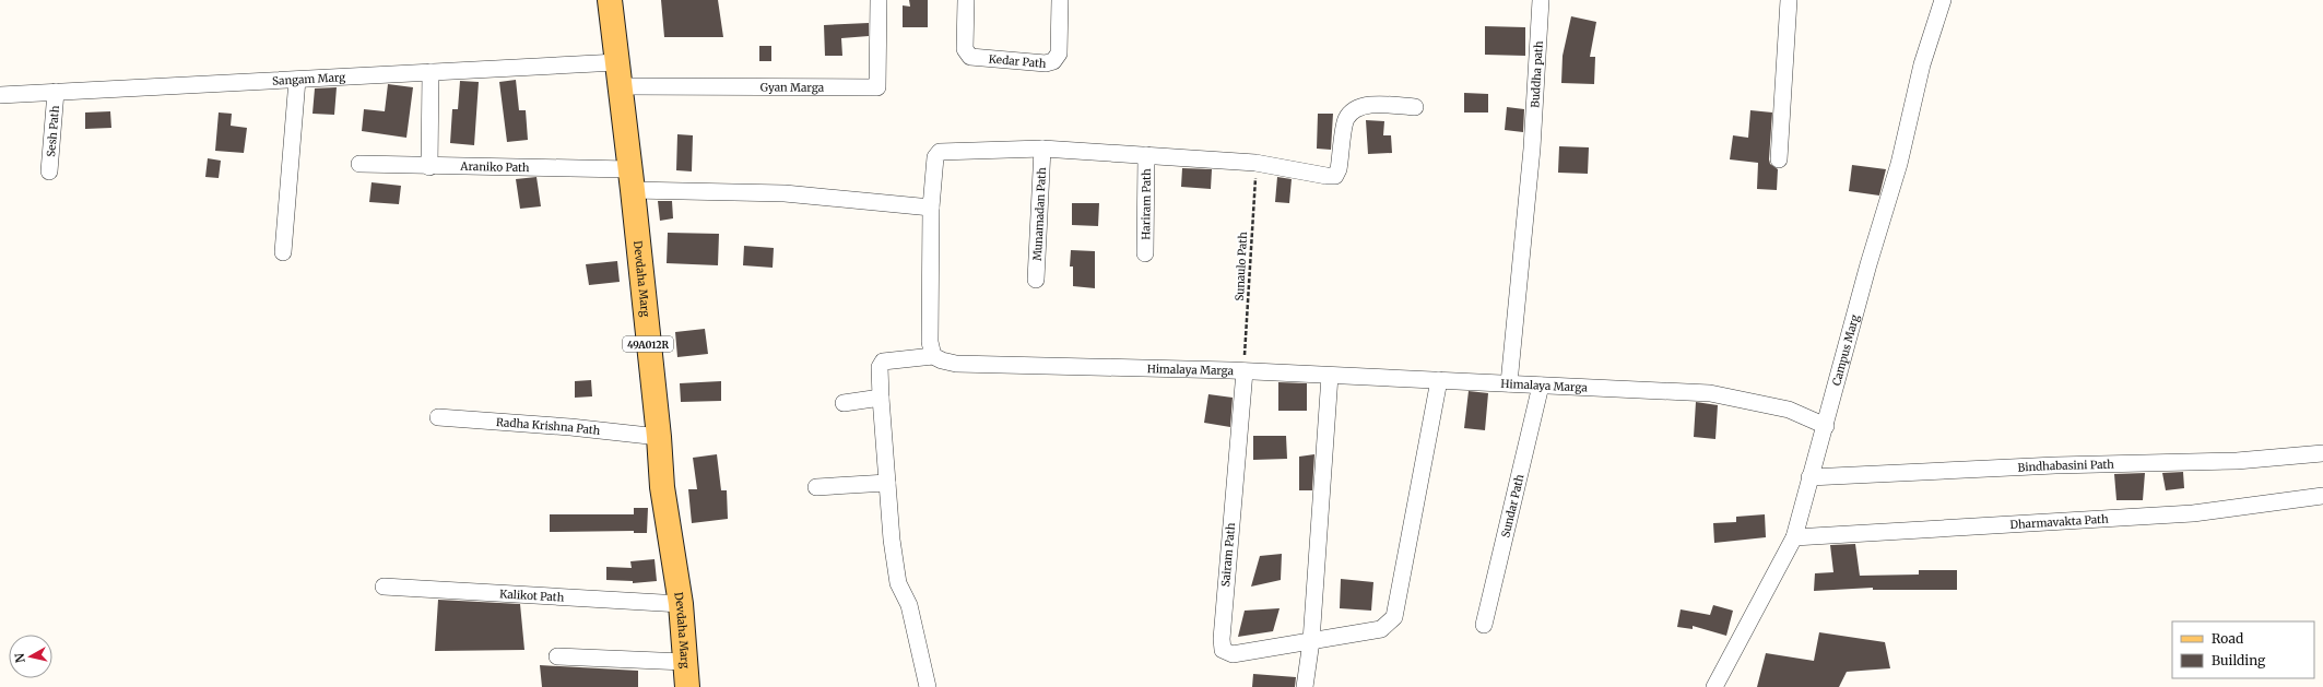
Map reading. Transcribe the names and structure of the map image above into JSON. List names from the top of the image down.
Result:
{
  "streets": {
    "main road": ["Devdaha Marg", "49A012R"],
    "street": [
      "Kedar Path",
      "Buddha path",
      "Sangam Marg",
      "Gyan Marga",
      "Sesh Path",
      "Araniko Path",
      "Hariram Path",
      "Munamadan Path",
      "Campus Marg",
      "Himalaya Marga",
      "Radha Krishna Path",
      "Bindhabasini Path",
      "Sundar Path",
      "Dharmavakta Path",
      "Sairam Path",
      "Kalikot Path"
    ],
    "path": ["Sunaulo Path"]
  },
  "crossings": [
    ["Buddha path", "Himalaya Marga"],
    ["Sangam Marg", "Sesh Path"],
    ["Sangam Marg", "Devdaha Marg"],
    ["Gyan Marga", "Devdaha Marg"],
    ["Araniko Path", "Devdaha Marg"],
    ["Sunaulo Path", "Himalaya Marga"],
    ["Sunaulo Path", "Sairam Path"],
    ["Devdaha Marg", "Radha Krishna Path"],
    ["Devdaha Marg", "Kalikot Path"],
    ["Campus Marg", "Himalaya Marga"],
    ["Campus Marg", "Bindhabasini Path"],
    ["Campus Marg", "Dharmavakta Path"],
    ["Himalaya Marga", "Sundar Path"],
    ["Himalaya Marga", "Sairam Path"]
  ],
  "legend": ["Road", "Building"],
  "north": "left"
}
